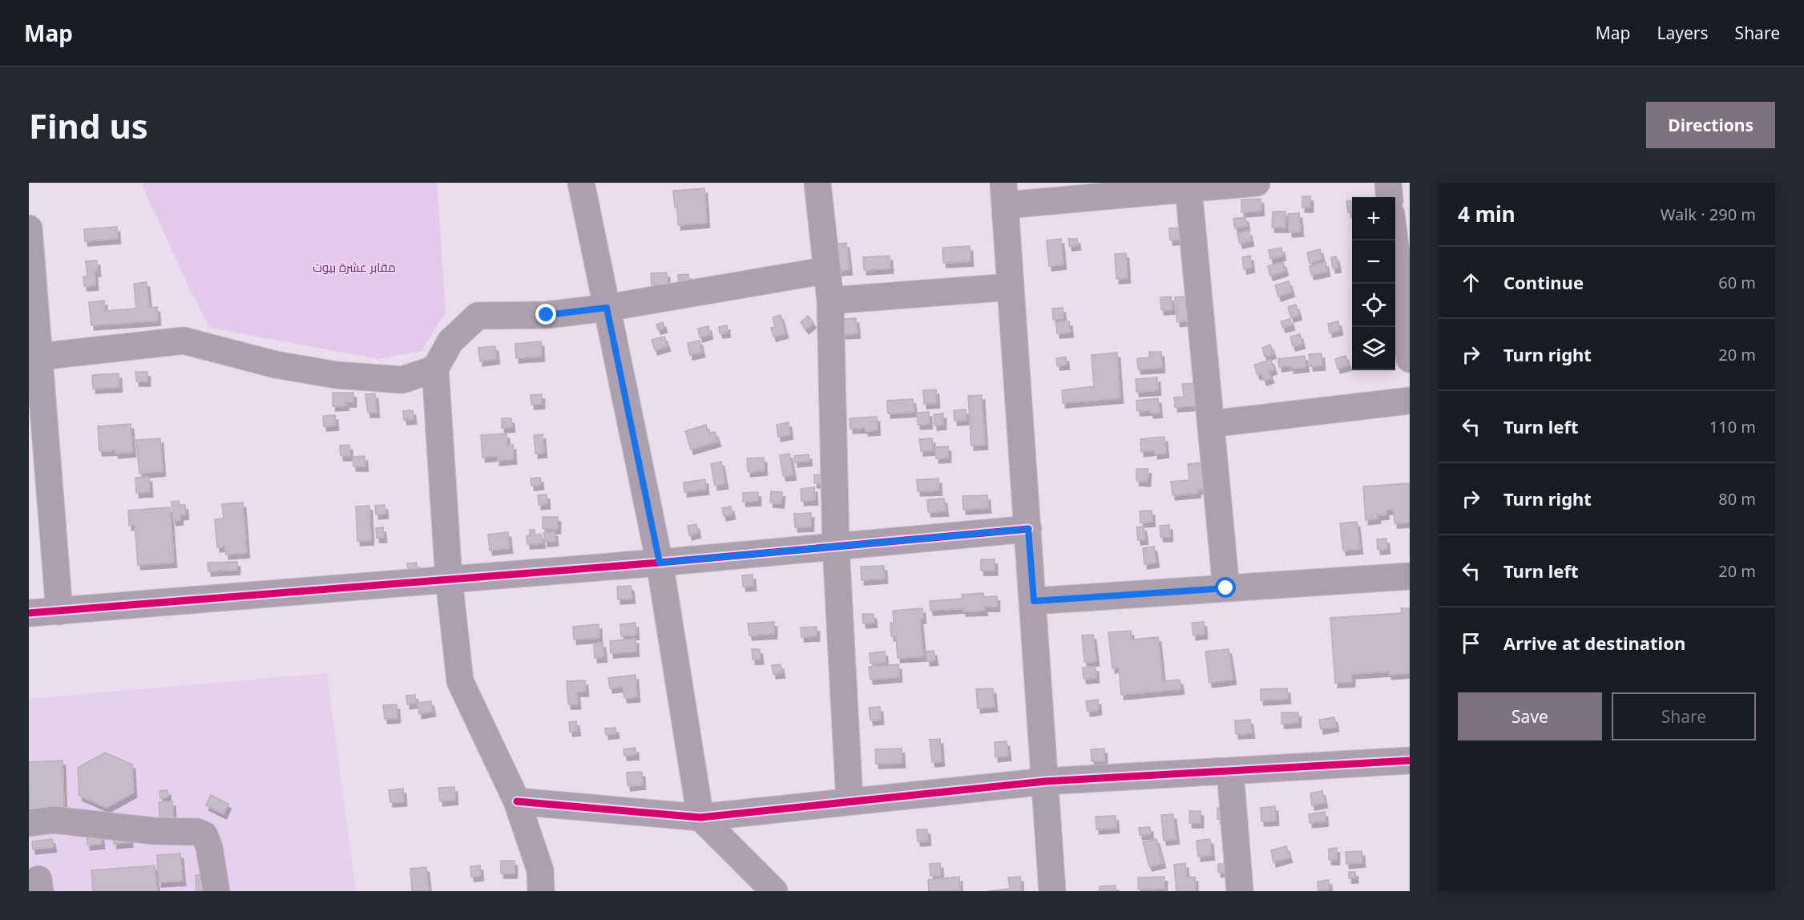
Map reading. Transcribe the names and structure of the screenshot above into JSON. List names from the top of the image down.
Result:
{
  "parks": ["مقابر عشرة بيوت"],
  "page": {
    "header": "Map",
    "nav": ["Map", "Layers", "Share"],
    "buttons": [
      "Directions",
      ["Save", "Share"]
    ],
    "title": "Find us",
    "heading": ["4 min", "Walk · 290 m"],
    "map_buttons": ["+", "−"],
    "list": [
      ["Continue", "60 m"],
      ["Turn right", "20 m"],
      ["Turn left", "110 m"],
      ["Turn right", "80 m"],
      ["Turn left", "20 m"],
      "Arrive at destination"
    ]
  }
}
